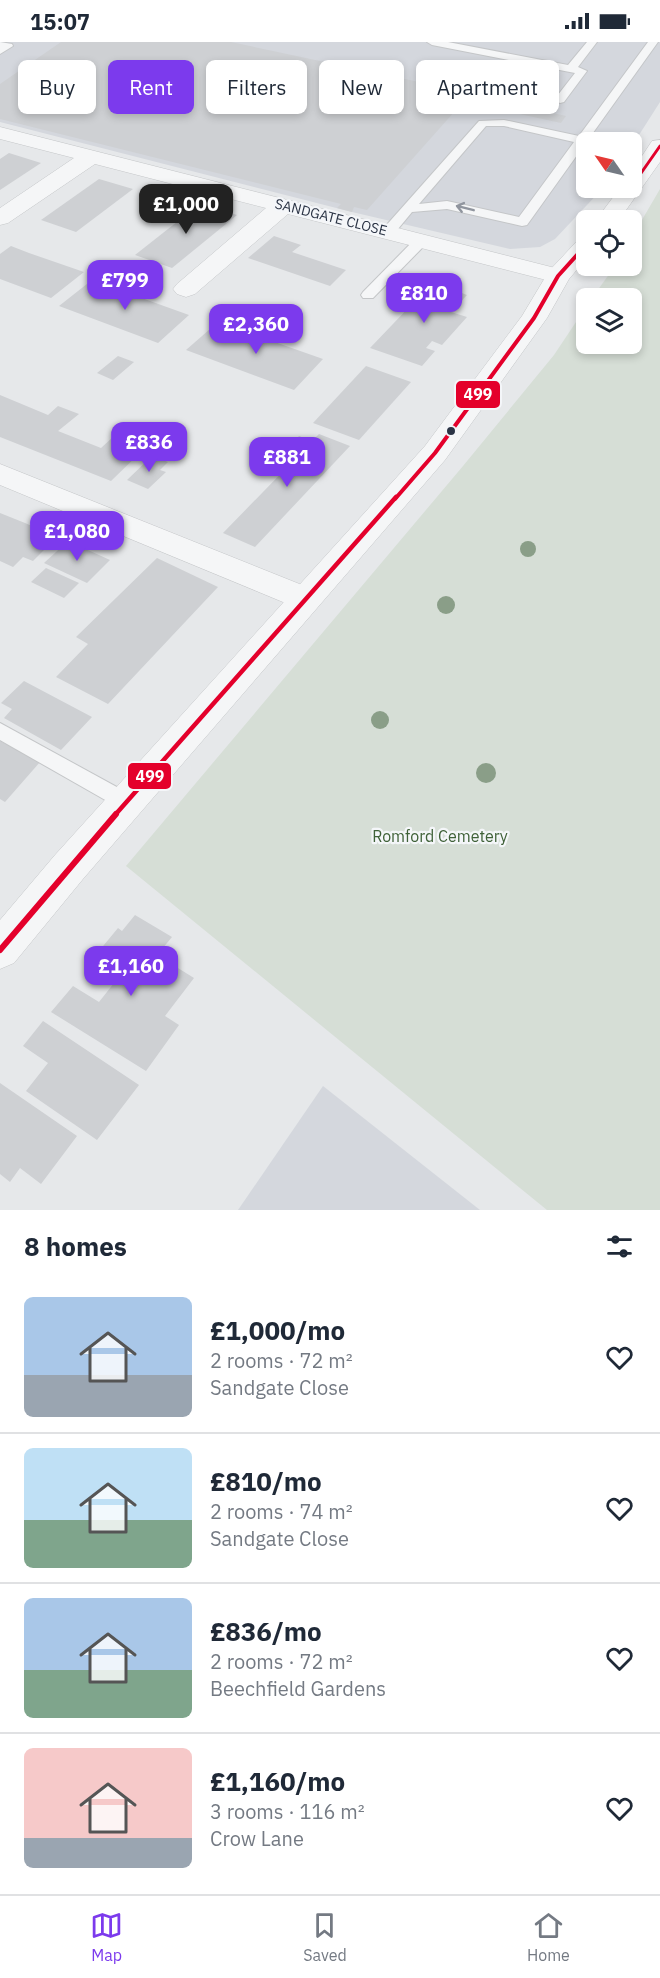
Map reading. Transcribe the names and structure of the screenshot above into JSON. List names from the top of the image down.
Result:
{
  "streets": {
    "street": ["SANDGATE CLOSE"]
  },
  "parks": ["Romford Cemetery"],
  "lines": ["transit line 499"],
  "north": "top left",
  "page": {
    "status": "15:07",
    "chip": [
      "Buy",
      "Rent",
      "Filters",
      "New",
      "Apartment"
    ],
    "price": [
      "£1,000",
      "£799",
      "£810",
      "£2,360",
      "£836",
      "£881",
      "£1,080",
      "£1,160"
    ],
    "heading": "8 homes",
    "list": [
      {
        "name": "£1,000/mo",
        "note": "2 rooms · 72 m² · Sandgate Close"
      },
      {
        "name": "£810/mo",
        "note": "2 rooms · 74 m² · Sandgate Close"
      },
      {
        "name": "£836/mo",
        "note": "2 rooms · 72 m² · Beechfield Gardens"
      },
      {
        "name": "£1,160/mo",
        "note": "3 rooms · 116 m² · Crow Lane"
      }
    ],
    "tabs": ["Map", "Saved", "Home"]
  }
}
